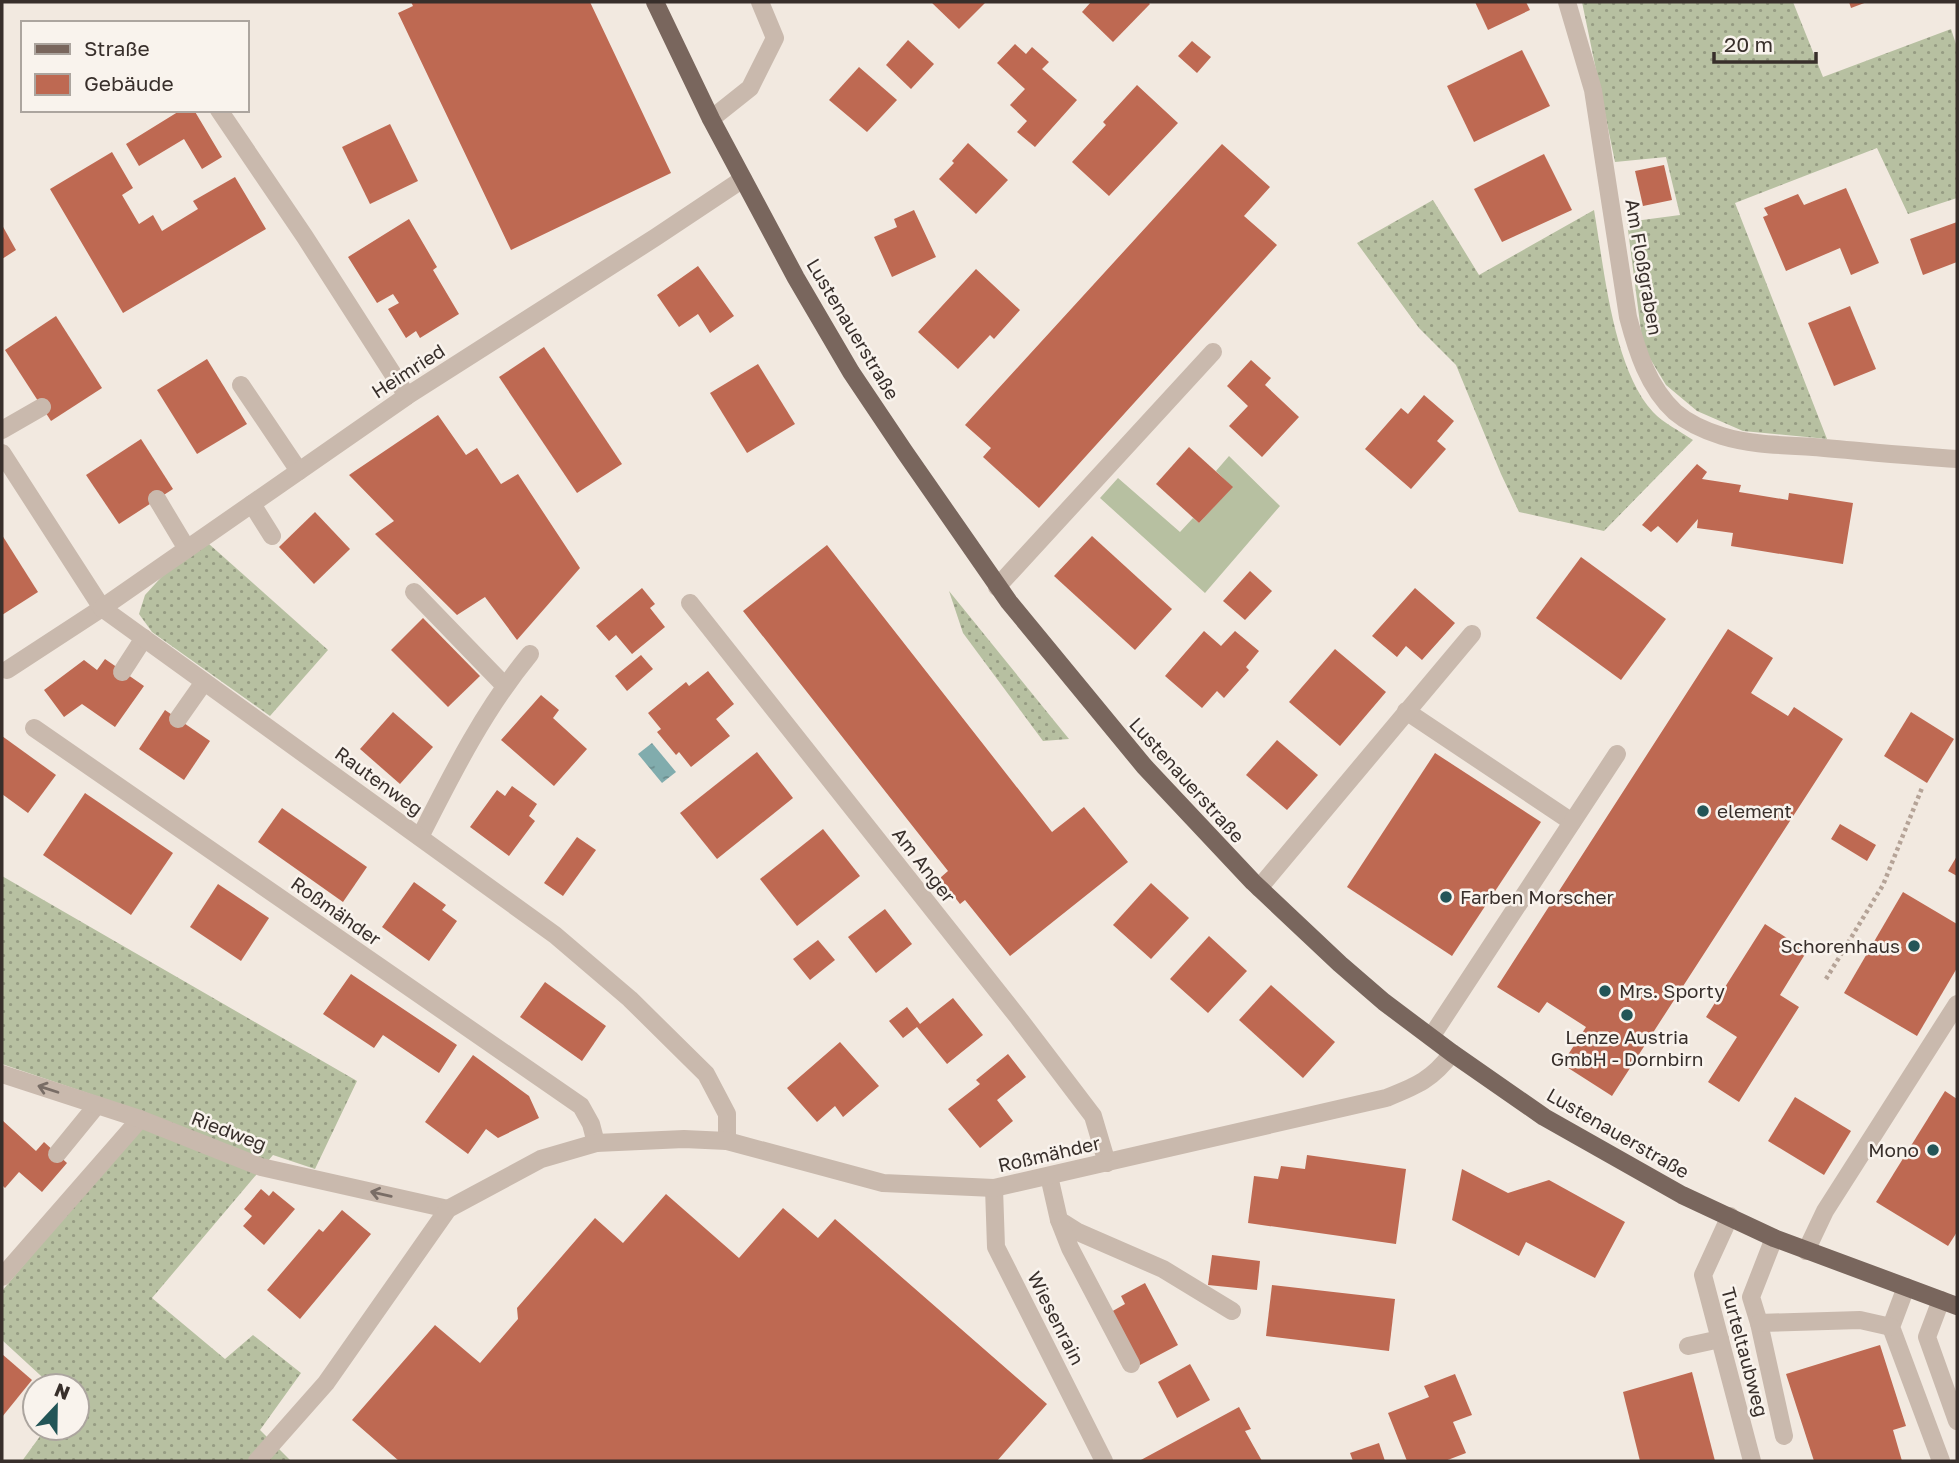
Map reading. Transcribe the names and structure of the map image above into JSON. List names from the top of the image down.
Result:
{
  "streets": {
    "main road": ["Lustenauerstraße"],
    "street": [
      "Am Floßgraben",
      "Heimried",
      "Rautenweg",
      "Am Anger",
      "Roßmähder",
      "Riedweg",
      "Wiesenrain",
      "Turteltaubweg"
    ]
  },
  "crossings": [
    ["Lustenauerstraße", "Heimried"],
    ["Lustenauerstraße", "Roßmähder"],
    ["Lustenauerstraße", "Turteltaubweg"],
    ["Heimried", "Rautenweg"],
    ["Rautenweg", "Roßmähder"],
    ["Am Anger", "Roßmähder"],
    ["Roßmähder", "Riedweg"],
    ["Roßmähder", "Wiesenrain"]
  ],
  "one_way": ["Riedweg"],
  "places": [
    "element",
    "Farben Morscher",
    "Schorenhaus",
    "Mrs. Sporty",
    "Lenze Austria GmbH - Dornbirn",
    "Mono"
  ],
  "legend": ["Straße", "Gebäude"],
  "scale_bar": "20 m",
  "north": "top"
}
